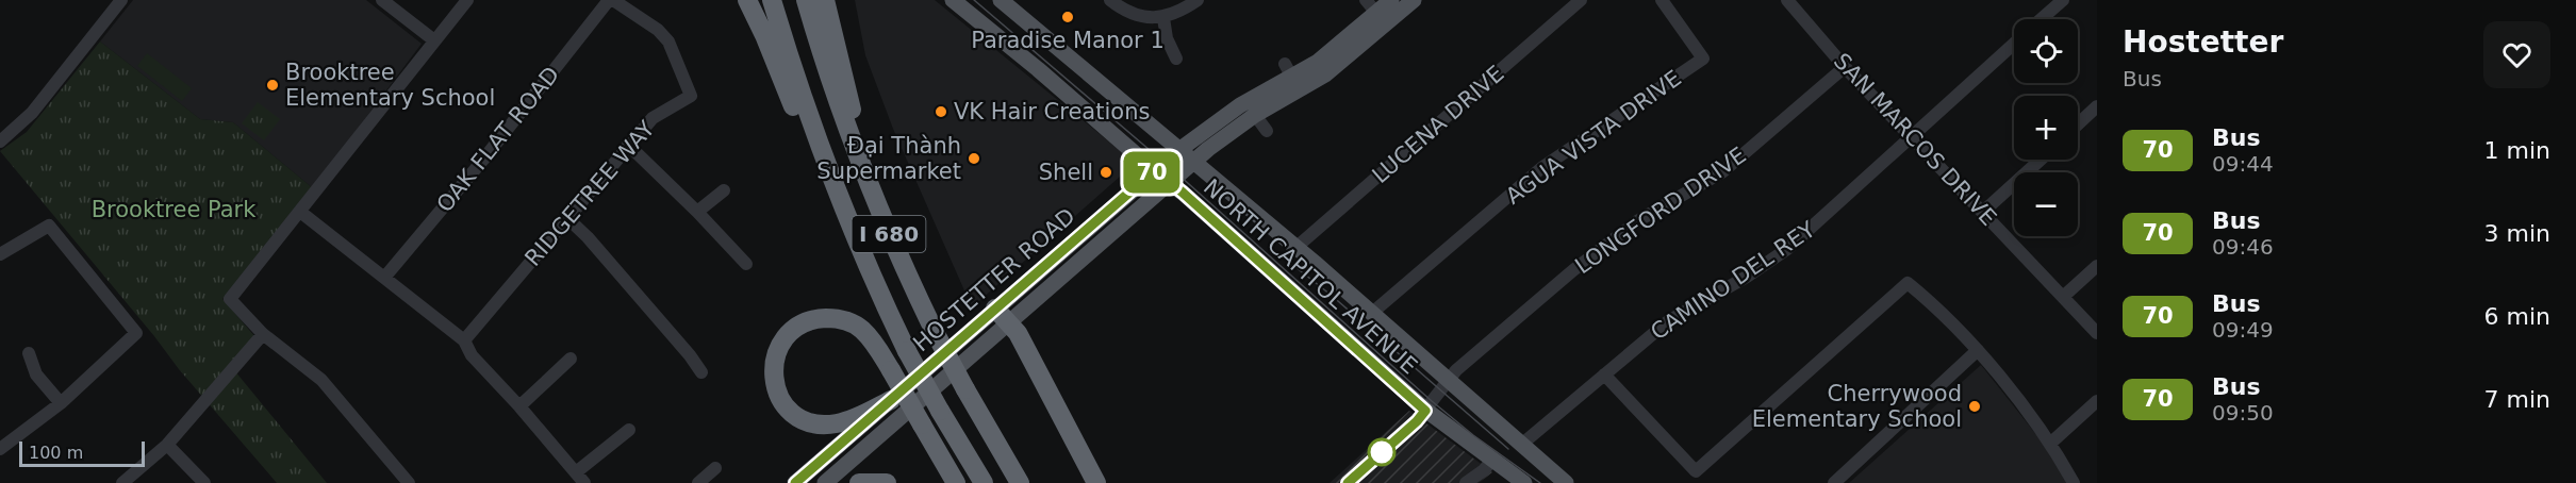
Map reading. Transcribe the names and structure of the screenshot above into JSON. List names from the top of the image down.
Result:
{
  "streets": {
    "highway": ["I 680"],
    "main road": ["NORTH CAPITOL AVENUE", "HOSTETTER ROAD"],
    "street": [
      "LUCENA DRIVE",
      "AGUA VISTA DRIVE",
      "OAK FLAT ROAD",
      "SAN MARCOS DRIVE",
      "RIDGETREE WAY",
      "LONGFORD DRIVE",
      "CAMINO DEL REY"
    ]
  },
  "crossings": [
    ["LUCENA DRIVE", "NORTH CAPITOL AVENUE"],
    ["AGUA VISTA DRIVE", "NORTH CAPITOL AVENUE"],
    ["OAK FLAT ROAD", "RIDGETREE WAY"],
    ["SAN MARCOS DRIVE", "LONGFORD DRIVE"],
    ["SAN MARCOS DRIVE", "CAMINO DEL REY"],
    ["LONGFORD DRIVE", "NORTH CAPITOL AVENUE"],
    ["NORTH CAPITOL AVENUE", "HOSTETTER ROAD"],
    ["NORTH CAPITOL AVENUE", "CAMINO DEL REY"]
  ],
  "parks": ["Brooktree Park"],
  "places": [
    "Paradise Manor 1",
    "Brooktree Elementary School",
    "VK Hair Creations",
    "Đại Thành Supermarket",
    "Shell",
    "Cherrywood Elementary School"
  ],
  "lines": ["bus line 70"],
  "scale_bar": "100 m",
  "page": {
    "on_map": "70",
    "heading": ["Hostetter", "Bus"],
    "map_buttons": ["+", "−"],
    "list": [
      {
        "mark": "70",
        "name": "Bus",
        "note": "09:44",
        "value": "1 min"
      },
      {
        "mark": "70",
        "name": "Bus",
        "note": "09:46",
        "value": "3 min"
      },
      {
        "mark": "70",
        "name": "Bus",
        "note": "09:49",
        "value": "6 min"
      },
      {
        "mark": "70",
        "name": "Bus",
        "note": "09:50",
        "value": "7 min"
      }
    ],
    "scale": "100 m"
  }
}
